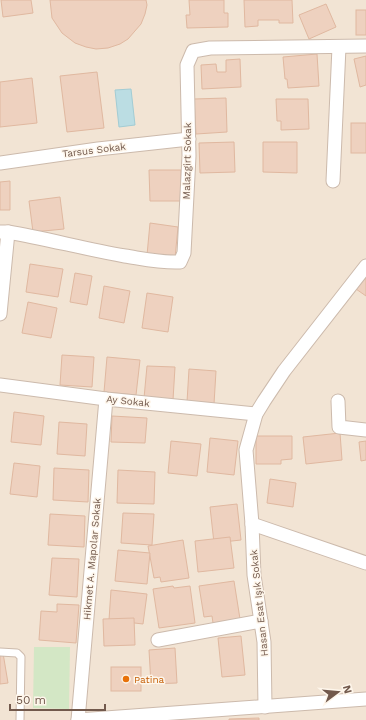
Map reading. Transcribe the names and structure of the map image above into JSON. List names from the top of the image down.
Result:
{
  "streets": {
    "street": [
      "Tarsus Sokak",
      "Malazgirt Sokak",
      "Ay Sokak",
      "Hikmet A. Mapolar Sokak",
      "Hasan Esat Işık Sokak"
    ]
  },
  "crossings": [
    ["Tarsus Sokak", "Malazgirt Sokak"],
    ["Ay Sokak", "Hikmet A. Mapolar Sokak"],
    ["Ay Sokak", "Hasan Esat Işık Sokak"]
  ],
  "places": ["Patina"],
  "scale_bar": "50 m",
  "north": "right"
}
